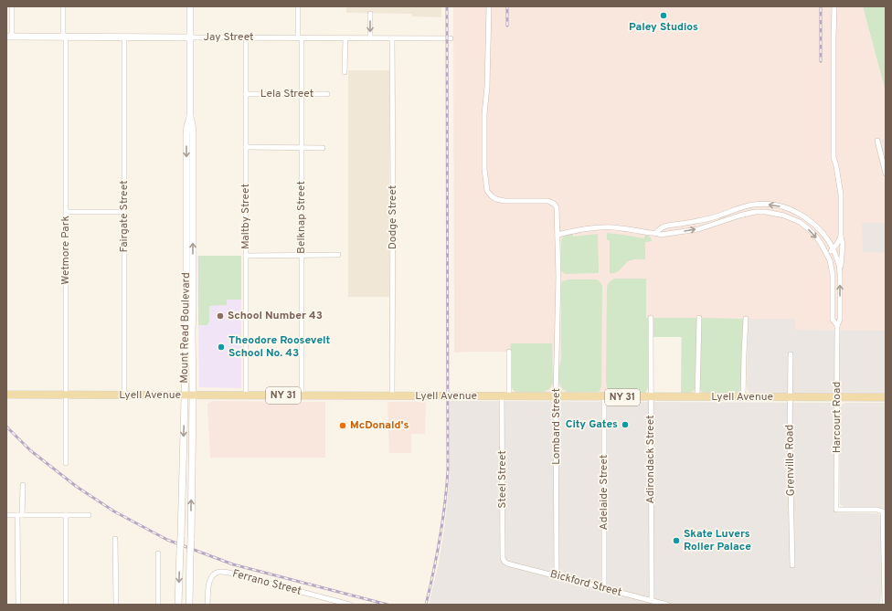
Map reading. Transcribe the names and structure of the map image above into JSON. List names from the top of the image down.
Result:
{
  "streets": {
    "main road": [
      "Jay Street",
      "Mount Read Boulevard",
      "Lyell Avenue",
      "NY 31"
    ],
    "street": [
      "Lela Street",
      "Fairgate Street",
      "Maltby Street",
      "Belknap Street",
      "Dodge Street",
      "Wetmore Park",
      "Harcourt Road",
      "Lombard Street",
      "Adirondack Street",
      "Grenville Road",
      "Steel Street",
      "Adelaide Street",
      "Ferrano Street",
      "Bickford Street"
    ]
  },
  "crossings": [
    ["Jay Street", "Fairgate Street"],
    ["Jay Street", "Maltby Street"],
    ["Jay Street", "Belknap Street"],
    ["Jay Street", "Dodge Street"],
    ["Jay Street", "Wetmore Park"],
    ["Jay Street", "Mount Read Boulevard"],
    ["Lela Street", "Maltby Street"],
    ["Lela Street", "Belknap Street"],
    ["Fairgate Street", "Lyell Avenue"],
    ["Maltby Street", "Lyell Avenue"],
    ["Belknap Street", "Lyell Avenue"],
    ["Dodge Street", "Lyell Avenue"],
    ["Wetmore Park", "Lyell Avenue"],
    ["Mount Read Boulevard", "Lyell Avenue"],
    ["Lyell Avenue", "Harcourt Road"],
    ["Lyell Avenue", "Lombard Street"],
    ["Lyell Avenue", "Adirondack Street"],
    ["Lyell Avenue", "Grenville Road"],
    ["Lyell Avenue", "Steel Street"],
    ["Lyell Avenue", "Adelaide Street"],
    ["Lombard Street", "Bickford Street"],
    ["Adirondack Street", "Bickford Street"],
    ["Steel Street", "Bickford Street"],
    ["Adelaide Street", "Bickford Street"]
  ],
  "places": [
    "Paley Studios",
    "School Number 43",
    "Theodore Roosevelt School No. 43",
    "City Gates",
    "McDonald's",
    "Skate Luvers Roller Palace"
  ]
}
